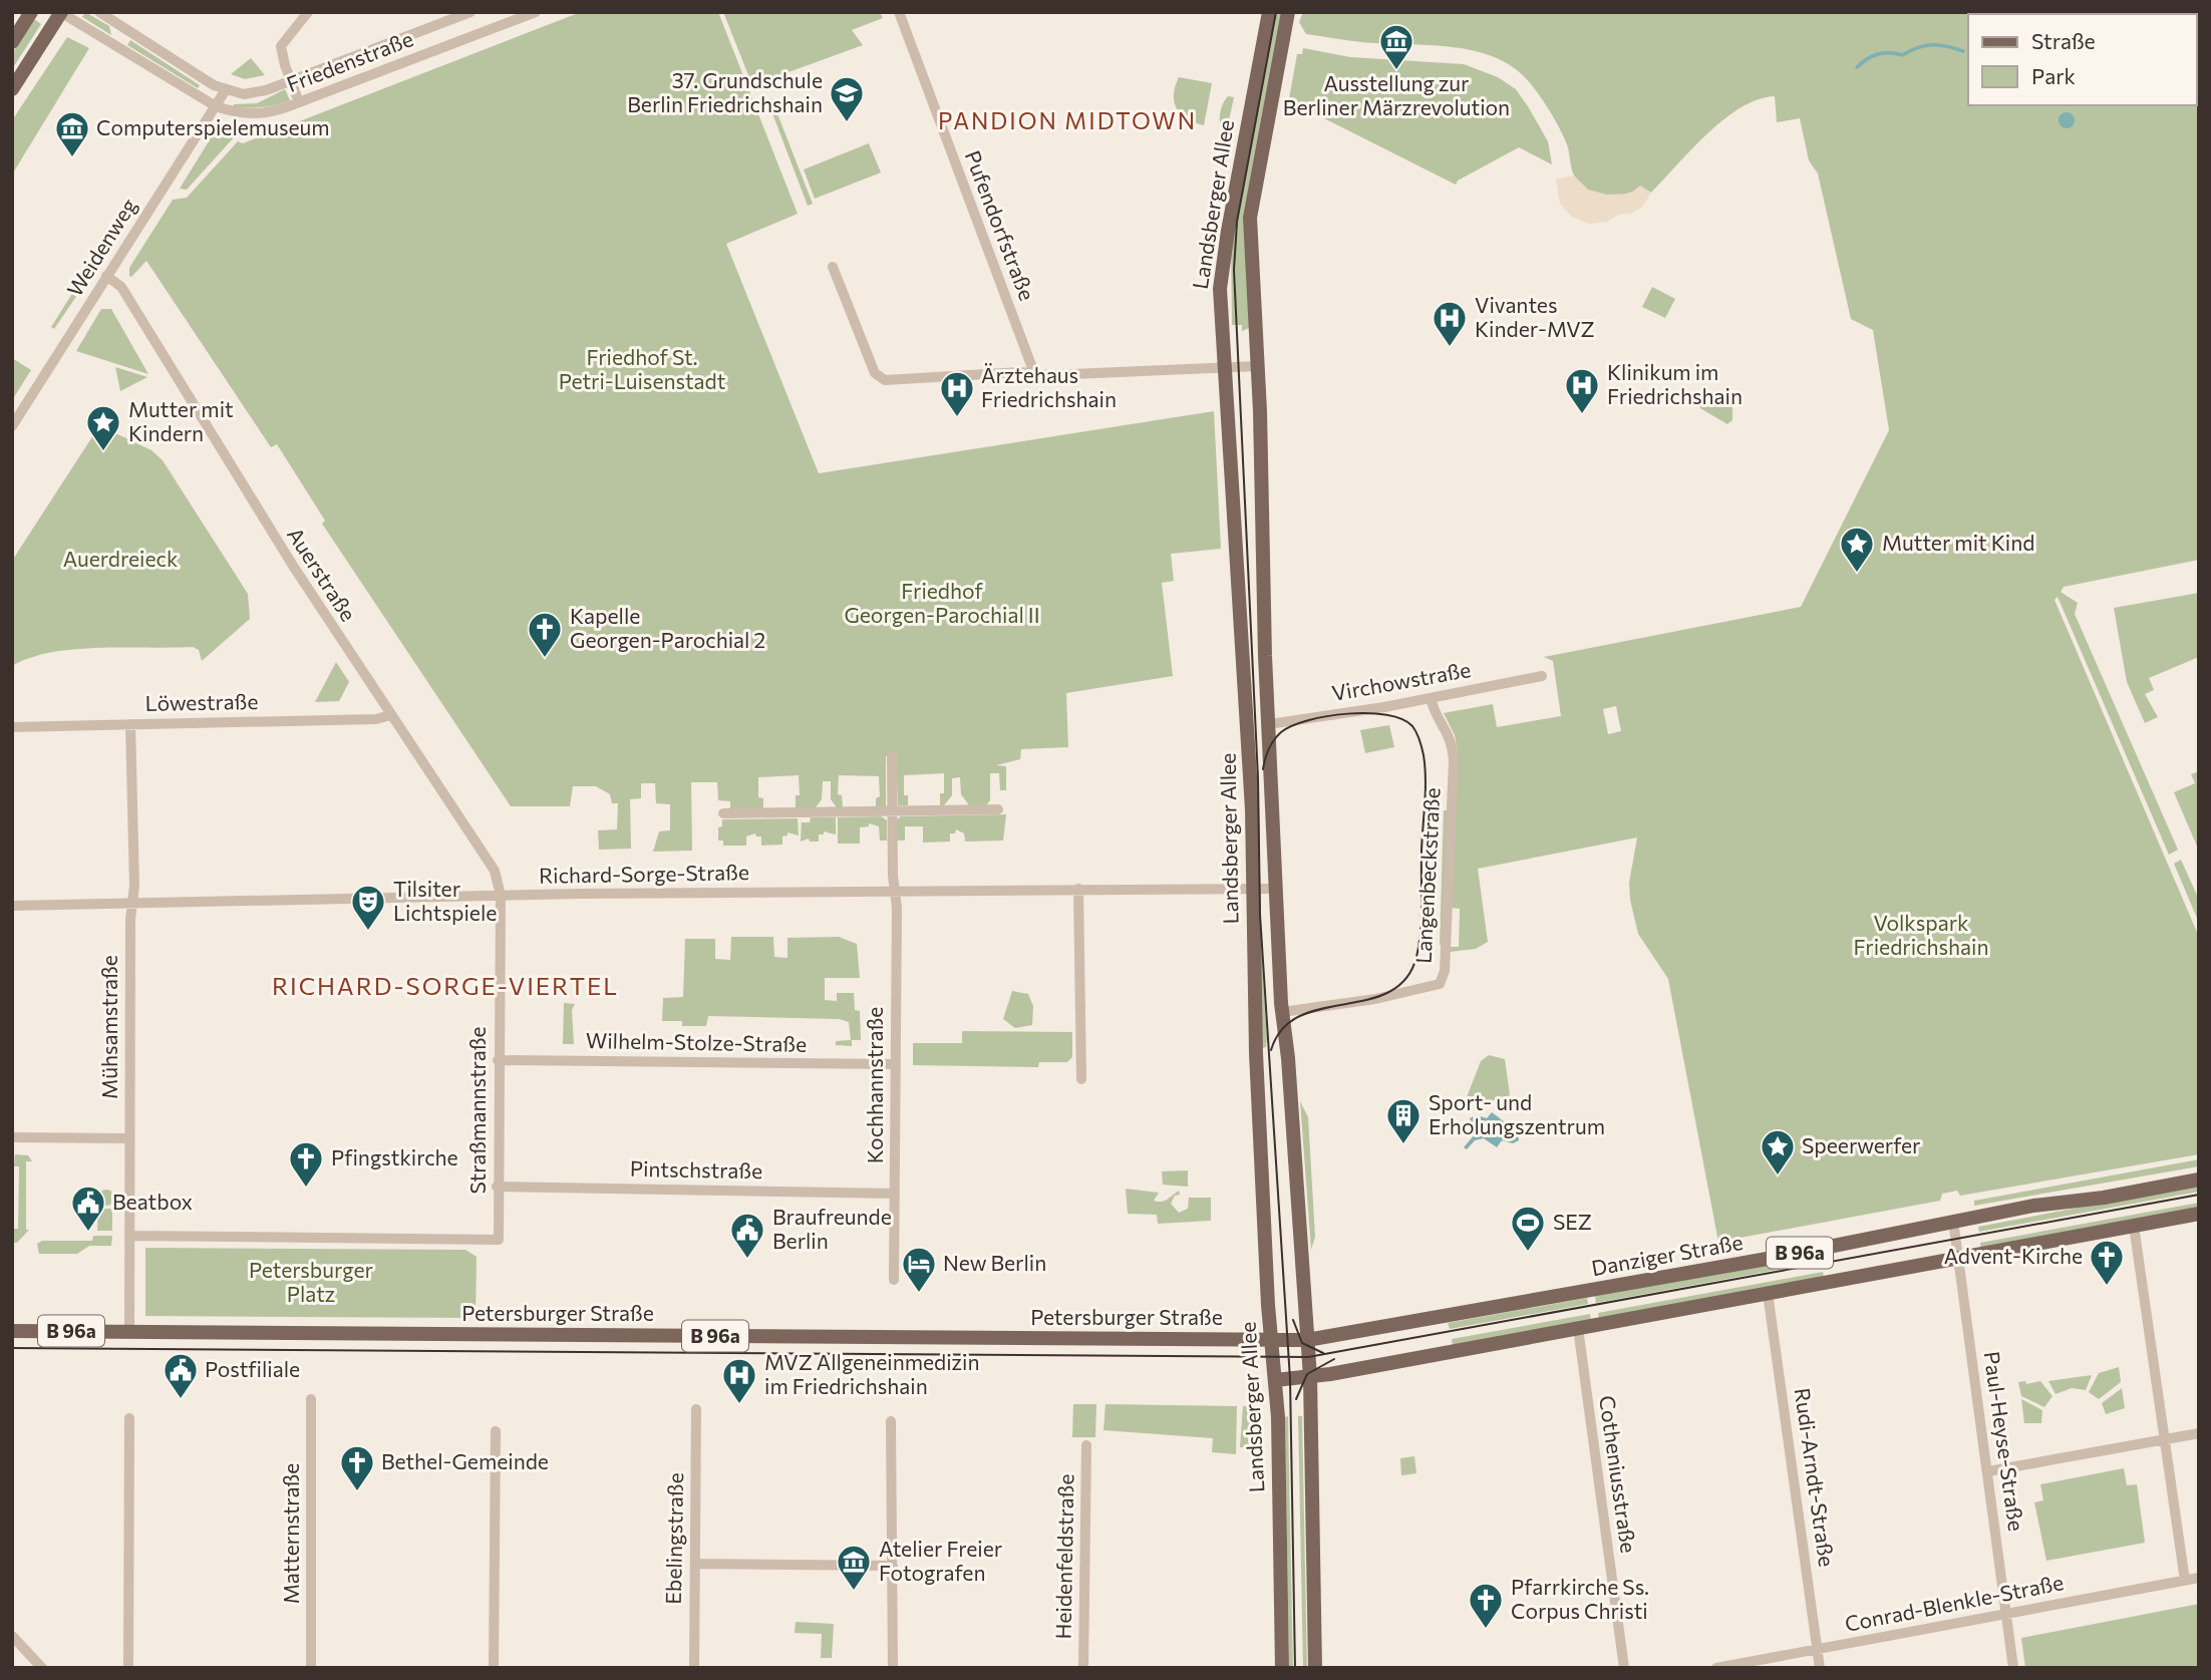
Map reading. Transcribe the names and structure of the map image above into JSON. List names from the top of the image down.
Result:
{
  "streets": {
    "main road": [
      "Landsberger Allee",
      "B 96a",
      "Danziger Straße",
      "Petersburger Straße"
    ],
    "street": [
      "Friedenstraße",
      "Pufendorfstraße",
      "Weidenweg",
      "Auerstraße",
      "Virchowstraße",
      "Löwestraße",
      "Richard-Sorge-Straße",
      "Langenbeckstraße",
      "Mühsamstraße",
      "Wilhelm-Stolze-Straße",
      "Kochhannstraße",
      "Straßmannstraße",
      "Pintschstraße",
      "Paul-Heyse-Straße",
      "Cotheniusstraße",
      "Rudi-Arndt-Straße",
      "Matternstraße",
      "Ebelingstraße",
      "Heidenfeldstraße",
      "Conrad-Blenkle-Straße"
    ]
  },
  "crossings": [
    ["Friedenstraße", "Weidenweg"],
    ["Landsberger Allee", "Virchowstraße"],
    ["Landsberger Allee", "Richard-Sorge-Straße"],
    ["Landsberger Allee", "Langenbeckstraße"],
    ["Landsberger Allee", "B 96a"],
    ["Landsberger Allee", "Danziger Straße"],
    ["Landsberger Allee", "Petersburger Straße"],
    ["Weidenweg", "Auerstraße"],
    ["Auerstraße", "Löwestraße"],
    ["Auerstraße", "Richard-Sorge-Straße"],
    ["Auerstraße", "Straßmannstraße"],
    ["Virchowstraße", "Langenbeckstraße"],
    ["Löwestraße", "Mühsamstraße"],
    ["Richard-Sorge-Straße", "Mühsamstraße"],
    ["Richard-Sorge-Straße", "Kochhannstraße"],
    ["Richard-Sorge-Straße", "Straßmannstraße"],
    ["Mühsamstraße", "Straßmannstraße"],
    ["Mühsamstraße", "Petersburger Straße"],
    ["Wilhelm-Stolze-Straße", "Kochhannstraße"],
    ["Wilhelm-Stolze-Straße", "Straßmannstraße"],
    ["Kochhannstraße", "Pintschstraße"],
    ["Straßmannstraße", "Pintschstraße"],
    ["B 96a", "Danziger Straße"],
    ["B 96a", "Petersburger Straße"],
    ["B 96a", "Paul-Heyse-Straße"],
    ["B 96a", "Cotheniusstraße"],
    ["B 96a", "Rudi-Arndt-Straße"],
    ["Danziger Straße", "Paul-Heyse-Straße"],
    ["Paul-Heyse-Straße", "Conrad-Blenkle-Straße"],
    ["Rudi-Arndt-Straße", "Conrad-Blenkle-Straße"]
  ],
  "districts": ["PANDION MIDTOWN", "RICHARD-SORGE-VIERTEL"],
  "parks": [
    "Friedhof St. Petri-Luisenstadt",
    "Auerdreieck",
    "Friedhof Georgen-Parochial II",
    "Volkspark Friedrichshain",
    "Petersburger Platz"
  ],
  "places": {
    "museum": ["Ausstellung zur Berliner Märzrevolution", "Computerspielemuseum", "Atelier Freier Fotografen"],
    "school or university": ["37. Grundschule Berlin Friedrichshain"],
    "hospital": [
      "Vivantes Kinder-MVZ",
      "Klinikum im Friedrichshain",
      "Ärztehaus Friedrichshain",
      "MVZ Allgeneinmedizin im Friedrichshain"
    ],
    "place": ["Mutter mit Kindern", "Mutter mit Kind", "Speerwerfer"],
    "church": [
      "Kapelle Georgen-Parochial 2",
      "Pfingstkirche",
      "Advent-Kirche",
      "Bethel-Gemeinde",
      "Pfarrkirche Ss. Corpus Christi"
    ],
    "theatre": ["Tilsiter Lichtspiele"],
    "building": ["Sport- und Erholungszentrum"],
    "public building": ["Beatbox", "Braufreunde Berlin", "Postfiliale"],
    "sports": ["SEZ"],
    "hotel": ["New Berlin"]
  },
  "legend": ["Straße", "Park"]
}
